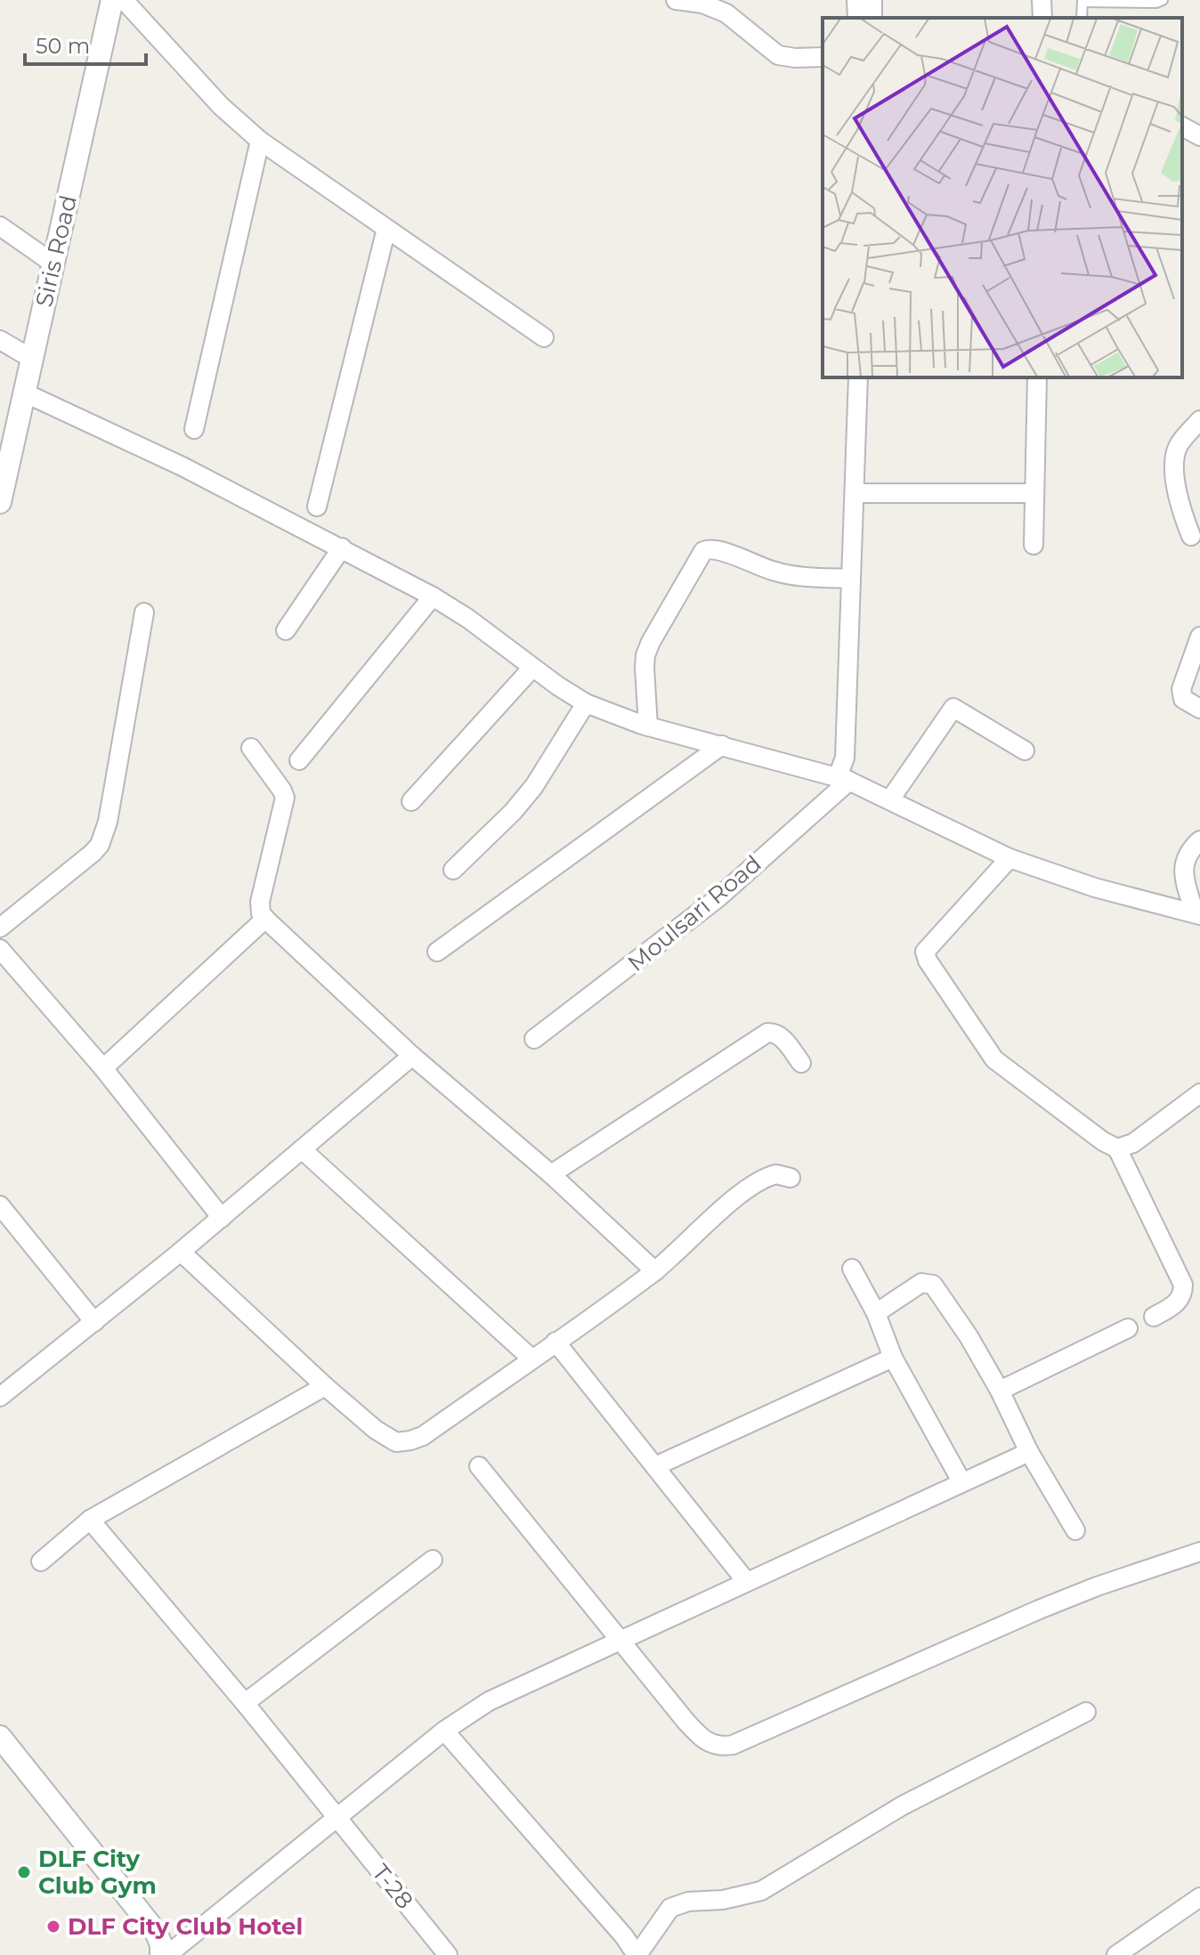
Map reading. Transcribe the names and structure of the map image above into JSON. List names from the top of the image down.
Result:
{
  "streets": {
    "street": ["Siris Road", "Moulsari Road", "T-28"]
  },
  "places": ["DLF City Club Gym", "DLF City Club Hotel"],
  "scale_bar": "50 m"
}
